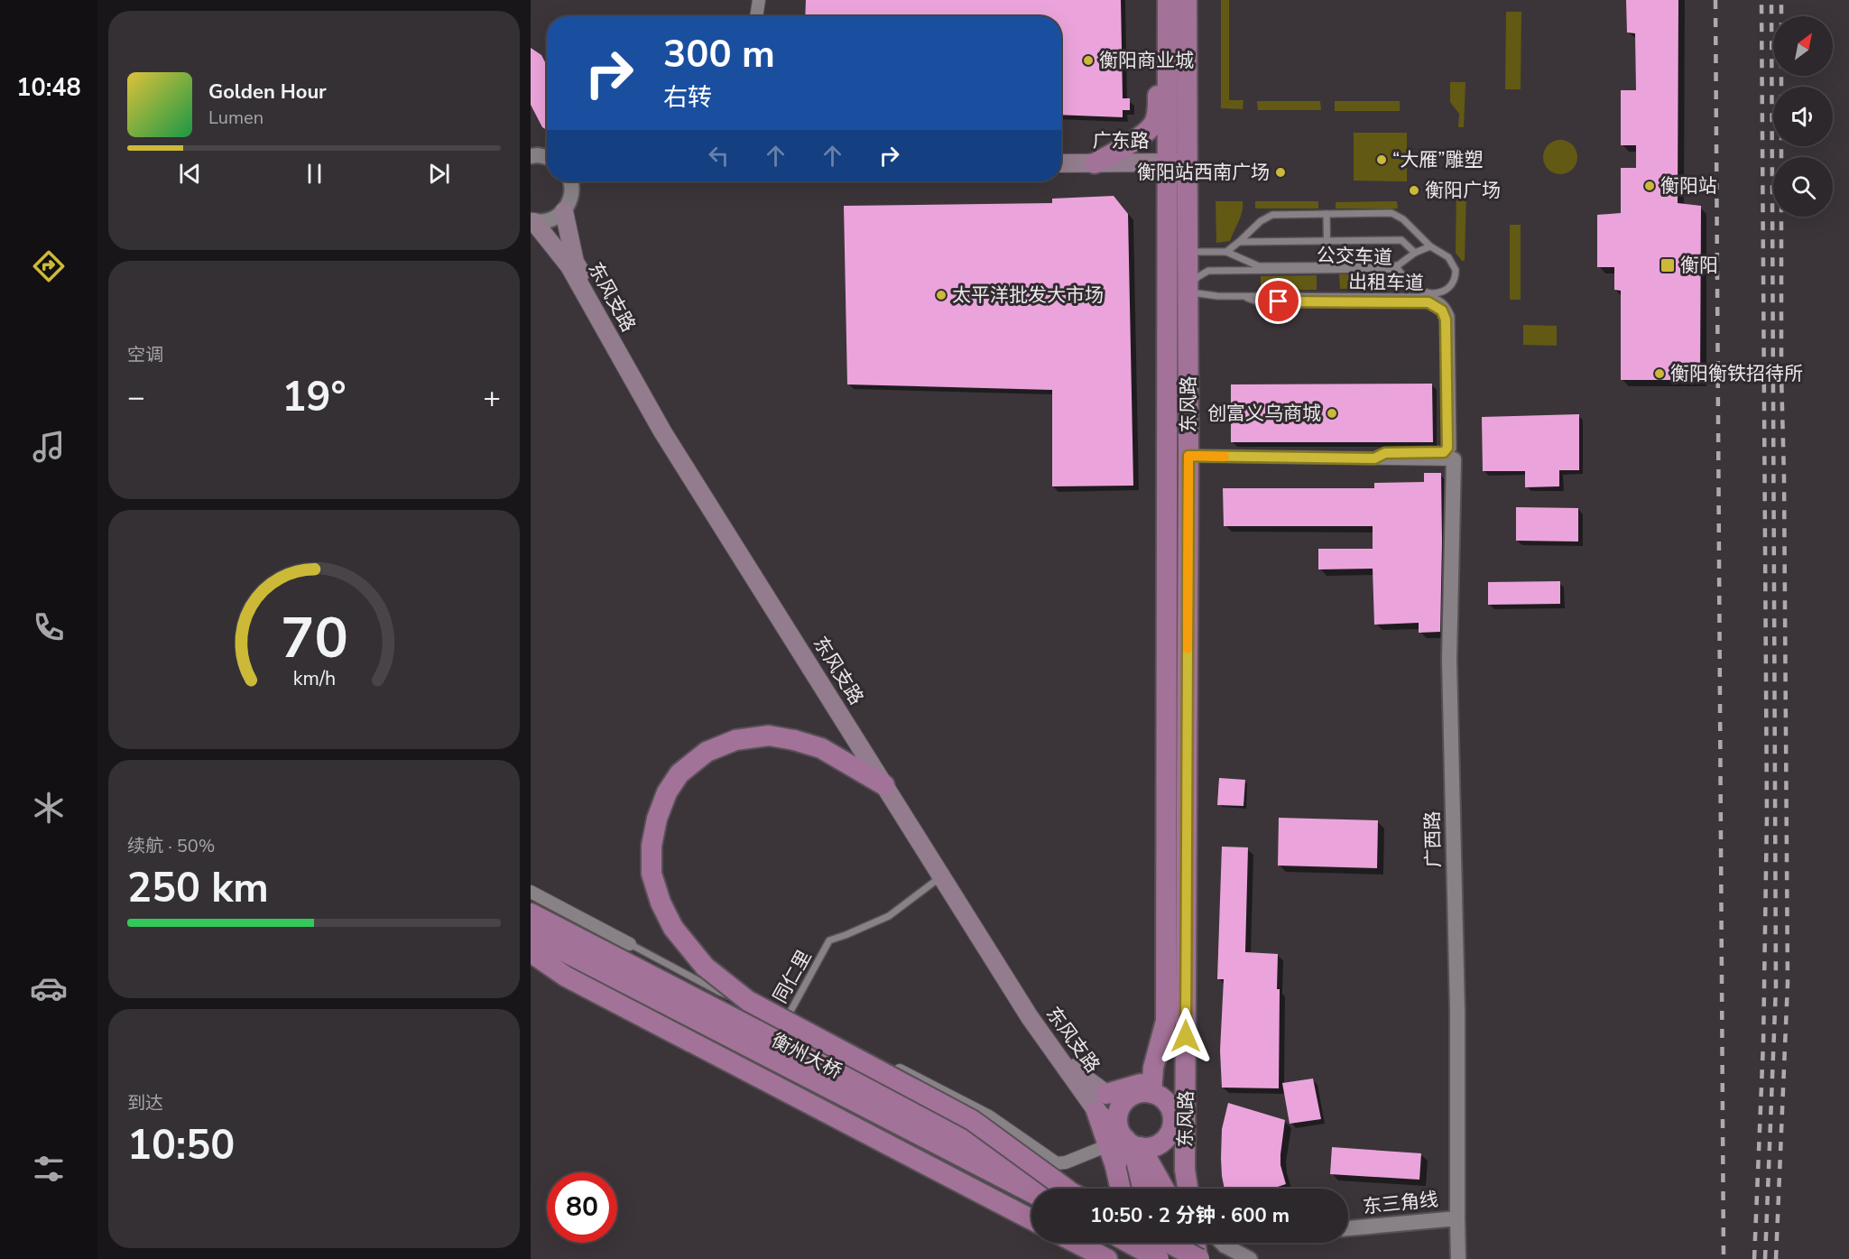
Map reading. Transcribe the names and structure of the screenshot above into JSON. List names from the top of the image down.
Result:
{
  "streets": {
    "highway": ["东风路", "衡州大桥"],
    "main road": ["广东路", "东风支路"],
    "street": ["广西路", "东三角线"],
    "lane": ["公交车道", "出租车道", "同仁里"]
  },
  "crossings": [
    ["广东路", "东风路"],
    ["公交车道", "出租车道"],
    ["公交车道", "东风路"],
    ["出租车道", "东风路"],
    ["出租车道", "广西路"],
    ["东风支路", "东风路"],
    ["东风支路", "同仁里"],
    ["广西路", "东三角线"]
  ],
  "places": {
    "other": [
      "衡阳商业城",
      "“大雁”雕塑",
      "衡阳站西南广场",
      "衡阳站",
      "衡阳广场",
      "太平洋批发大市场",
      "衡阳衡铁招待所",
      "创富义乌商城"
    ],
    "transit": ["衡阳"]
  },
  "north": "top right",
  "page": {
    "tabs": "10:48",
    "turn": ["300 m", "右转"],
    "song": ["Golden Hour", "Lumen"],
    "tile": [
      "空调",
      ["续航 · 50%", "250 km"],
      ["到达", "10:50"]
    ],
    "heat": ["−", "19°", "+"],
    "limit": "80",
    "trip": "10:50 · 2 分钟 · 600 m",
    "gauge": ["70", "km/h"]
  }
}
